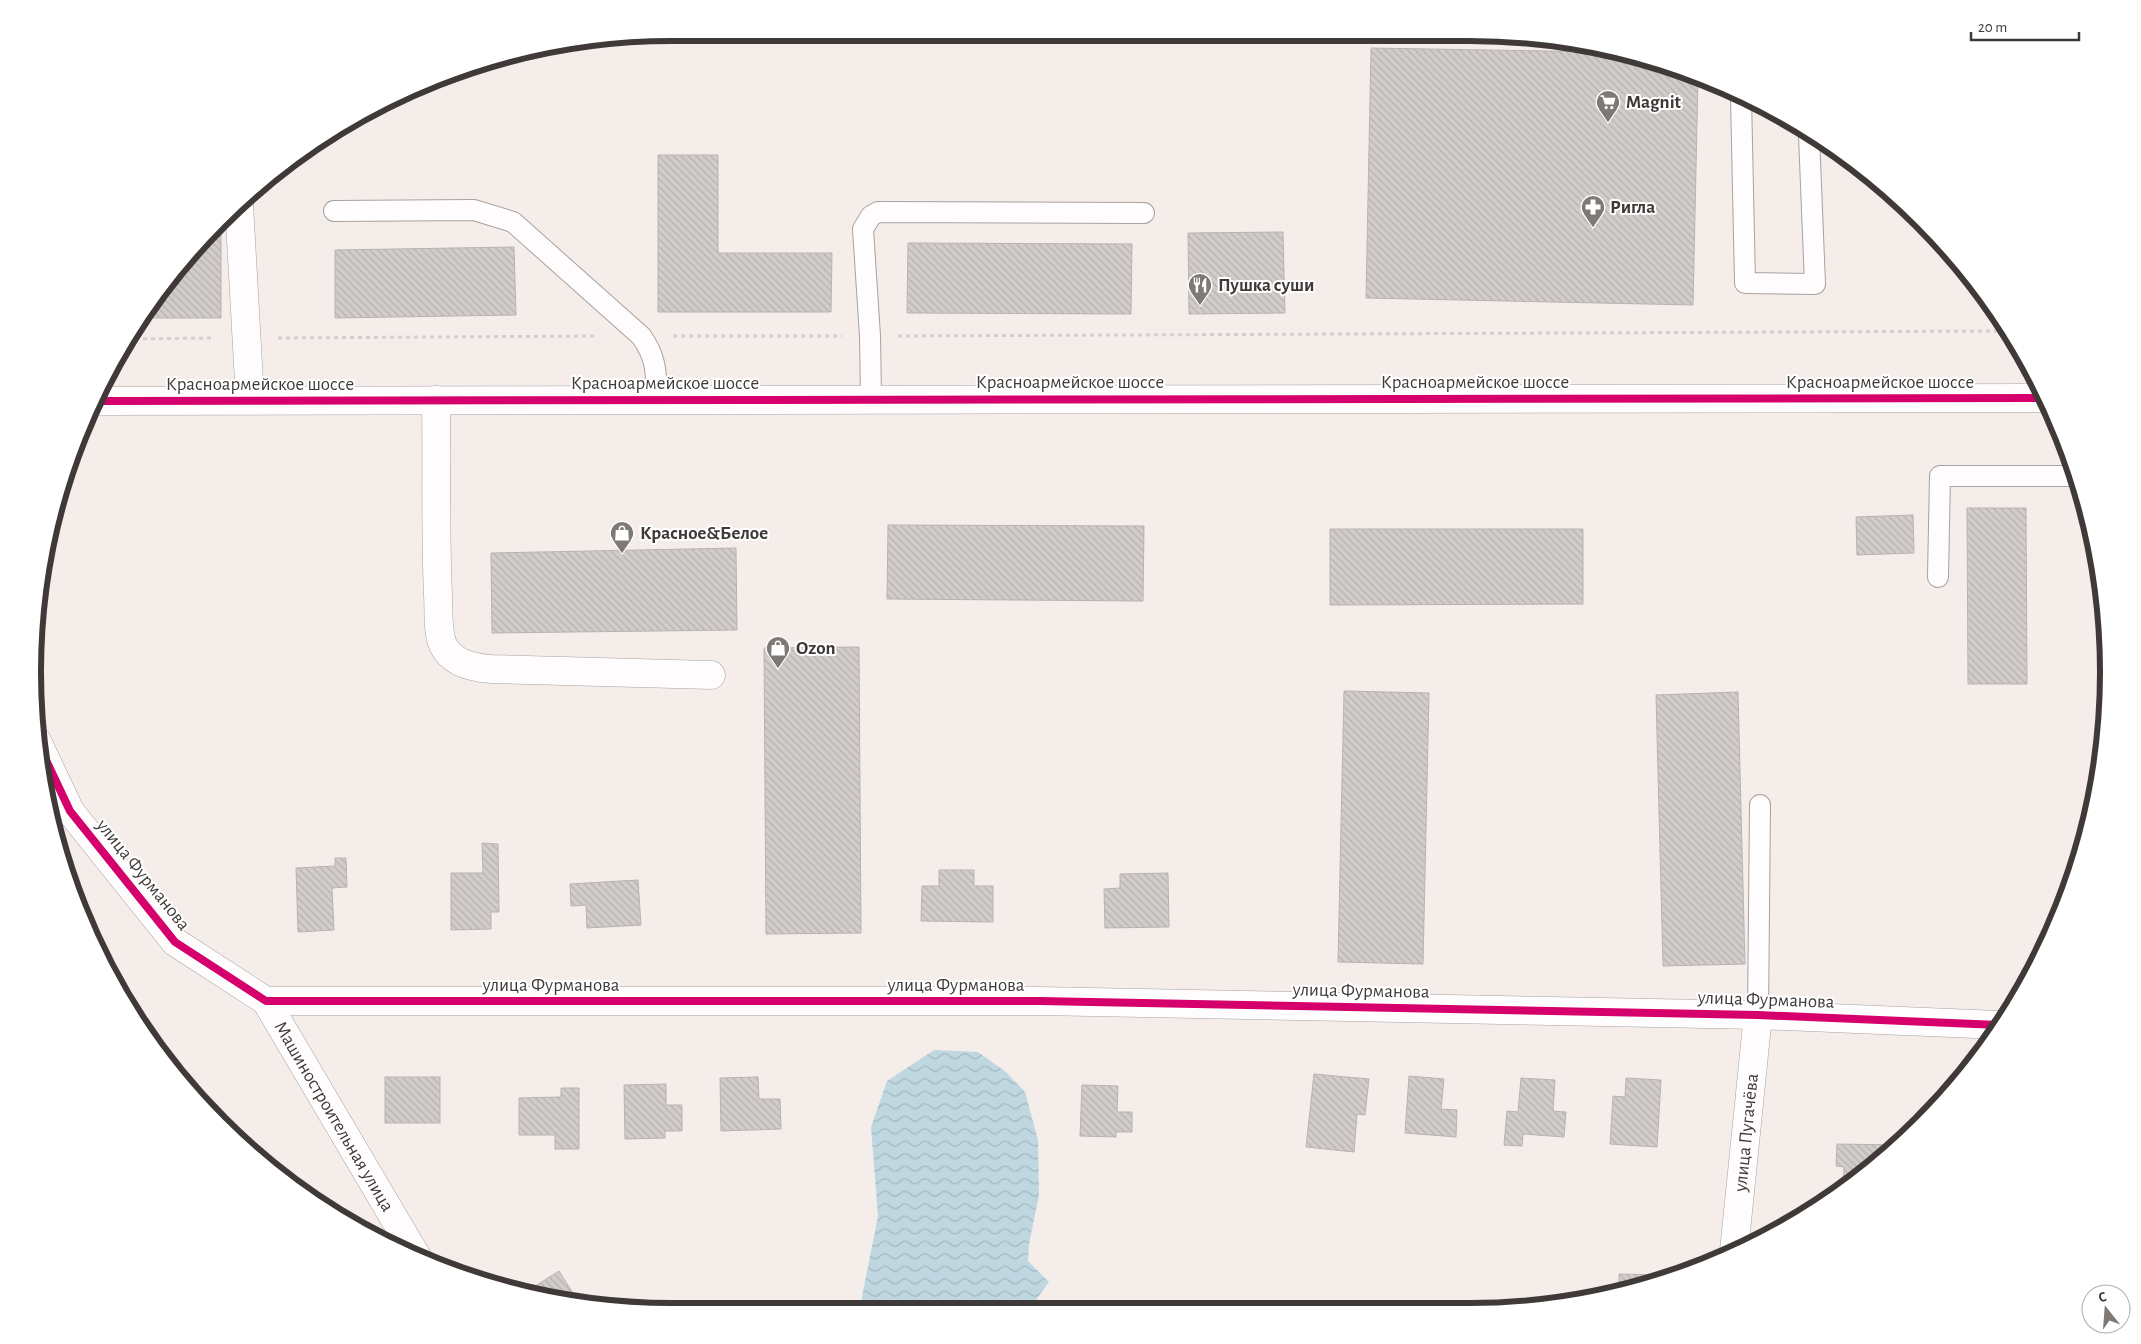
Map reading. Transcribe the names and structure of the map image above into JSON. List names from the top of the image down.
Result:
{
  "streets": {
    "street": [
      "Красноармейское шоссе",
      "улица Фурманова",
      "Машиностроительная улица",
      "улица Пугачёва"
    ]
  },
  "crossings": [
    ["улица Фурманова", "Машиностроительная улица"],
    ["улица Фурманова", "улица Пугачёва"]
  ],
  "places": {
    "supermarket": ["Magnit"],
    "pharmacy": ["Ригла"],
    "restaurant": ["Пушка суши"],
    "shop": ["Красное&Белое", "Ozon"]
  },
  "scale_bar": "20 m",
  "north": "top"
}
